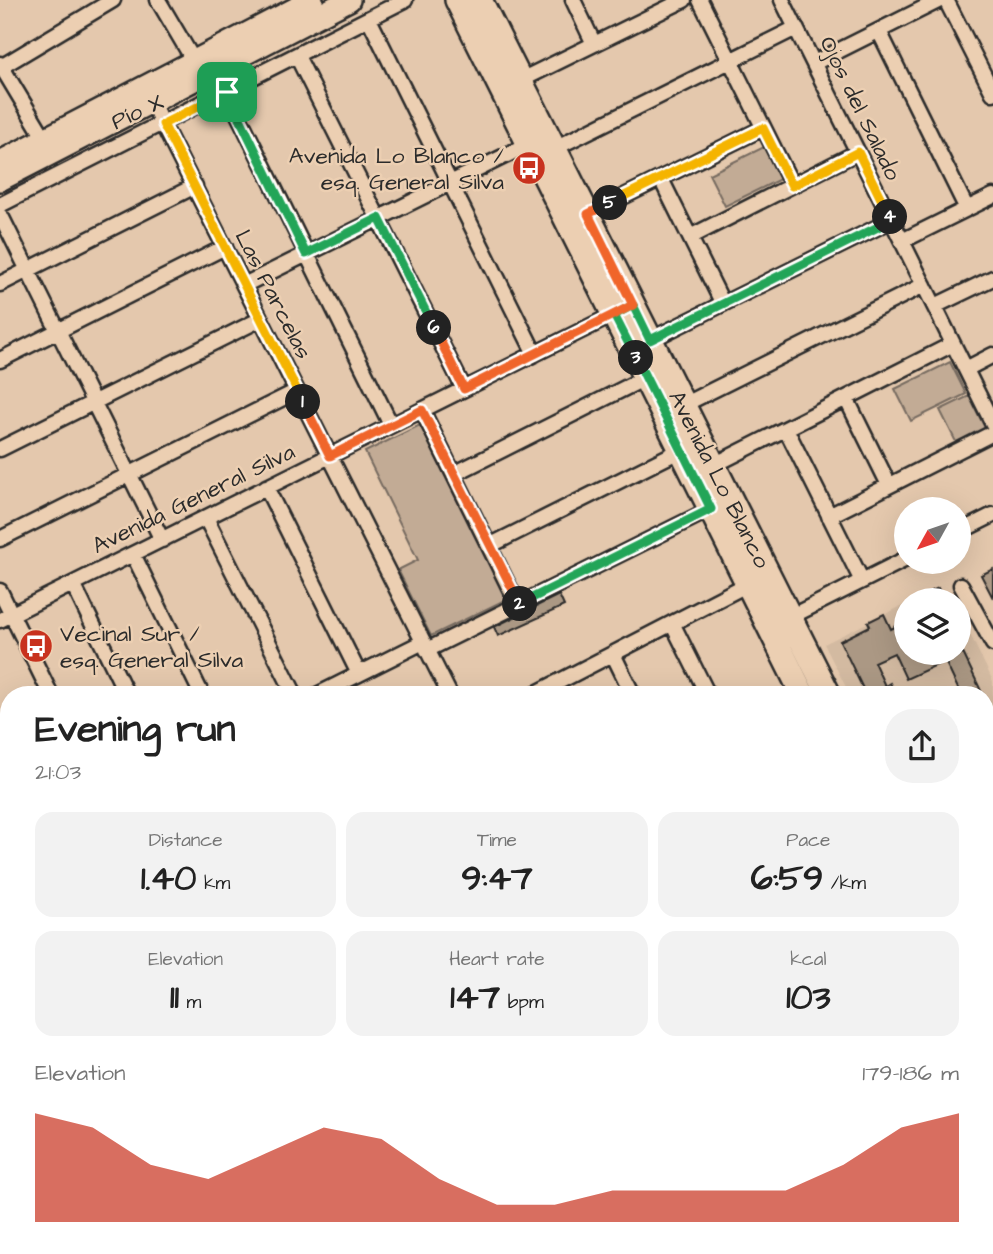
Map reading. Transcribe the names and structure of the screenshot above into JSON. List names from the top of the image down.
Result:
{
  "streets": {
    "main road": ["Avenida Lo Blanco"],
    "street": [
      "Ojos del Salado",
      "Pío X",
      "Las Parcelas",
      "Avenida General Silva"
    ]
  },
  "crossings": [
    ["Pío X", "Las Parcelas"],
    ["Las Parcelas", "Avenida General Silva"],
    ["Avenida Lo Blanco", "Avenida General Silva"]
  ],
  "places": {
    "bus stop": ["Avenida Lo Blanco / esq. General Silva", "Vecinal Sur / esq. General Silva"]
  },
  "north": "bottom left",
  "page": {
    "pins": [
      "5",
      "4",
      "6",
      "3",
      "1",
      "2"
    ],
    "heading": ["Evening run", "21:03"],
    "stats": [
      ["Distance", "1.40 km"],
      ["Time", "9:47"],
      ["Pace", "6:59 /km"],
      ["Elevation", "11 m"],
      ["Heart rate", "147 bpm"],
      ["kcal", "103"]
    ],
    "chart": ["Elevation", "179–186 m"]
  }
}
